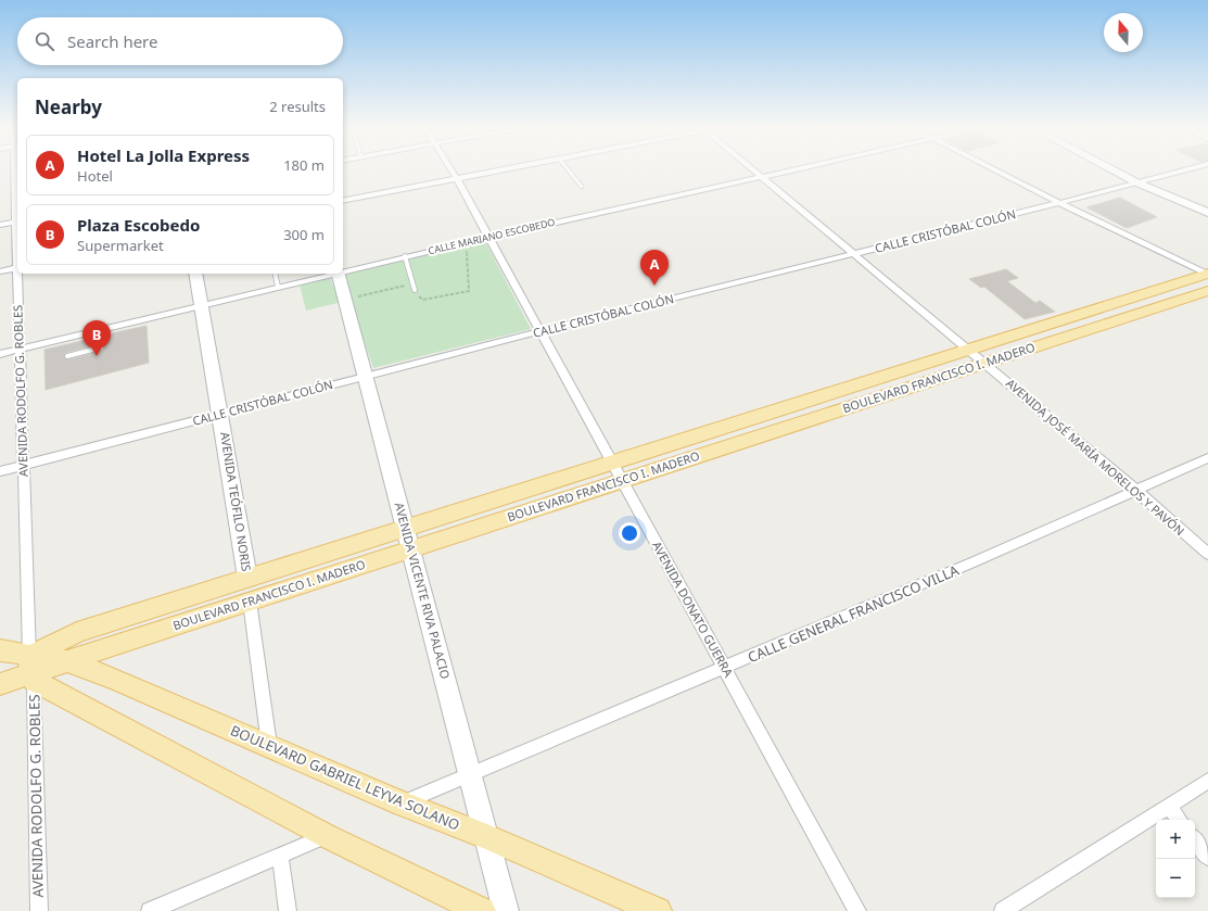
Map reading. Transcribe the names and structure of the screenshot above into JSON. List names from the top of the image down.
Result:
{
  "streets": {
    "main road": [
      "BOULEVARD FRANCISCO I. MADERO",
      "AVENIDA TEÓFILO NORIS",
      "AVENIDA VICENTE RIVA PALACIO",
      "BOULEVARD GABRIEL LEYVA SOLANO"
    ],
    "street": [
      "CALLE CRISTÓBAL COLÓN",
      "CALLE MARIANO ESCOBEDO",
      "AVENIDA RODOLFO G. ROBLES",
      "AVENIDA JOSÉ MARÍA MORELOS Y PAVÓN",
      "AVENIDA DONATO GUERRA",
      "CALLE GENERAL FRANCISCO VILLA"
    ]
  },
  "crossings": [
    ["CALLE CRISTÓBAL COLÓN", "AVENIDA RODOLFO G. ROBLES"],
    ["CALLE CRISTÓBAL COLÓN", "AVENIDA JOSÉ MARÍA MORELOS Y PAVÓN"],
    ["CALLE CRISTÓBAL COLÓN", "AVENIDA TEÓFILO NORIS"],
    ["CALLE CRISTÓBAL COLÓN", "AVENIDA VICENTE RIVA PALACIO"],
    ["CALLE CRISTÓBAL COLÓN", "AVENIDA DONATO GUERRA"],
    ["CALLE MARIANO ESCOBEDO", "AVENIDA RODOLFO G. ROBLES"],
    ["CALLE MARIANO ESCOBEDO", "AVENIDA JOSÉ MARÍA MORELOS Y PAVÓN"],
    ["CALLE MARIANO ESCOBEDO", "AVENIDA TEÓFILO NORIS"],
    ["CALLE MARIANO ESCOBEDO", "AVENIDA DONATO GUERRA"],
    ["BOULEVARD FRANCISCO I. MADERO", "AVENIDA RODOLFO G. ROBLES"],
    ["BOULEVARD FRANCISCO I. MADERO", "AVENIDA JOSÉ MARÍA MORELOS Y PAVÓN"],
    ["BOULEVARD FRANCISCO I. MADERO", "AVENIDA TEÓFILO NORIS"],
    ["BOULEVARD FRANCISCO I. MADERO", "AVENIDA VICENTE RIVA PALACIO"],
    ["BOULEVARD FRANCISCO I. MADERO", "AVENIDA DONATO GUERRA"],
    ["BOULEVARD FRANCISCO I. MADERO", "BOULEVARD GABRIEL LEYVA SOLANO"],
    ["AVENIDA RODOLFO G. ROBLES", "BOULEVARD GABRIEL LEYVA SOLANO"],
    ["AVENIDA JOSÉ MARÍA MORELOS Y PAVÓN", "CALLE GENERAL FRANCISCO VILLA"],
    ["AVENIDA VICENTE RIVA PALACIO", "CALLE GENERAL FRANCISCO VILLA"],
    ["AVENIDA VICENTE RIVA PALACIO", "BOULEVARD GABRIEL LEYVA SOLANO"],
    ["AVENIDA DONATO GUERRA", "CALLE GENERAL FRANCISCO VILLA"],
    ["CALLE GENERAL FRANCISCO VILLA", "BOULEVARD GABRIEL LEYVA SOLANO"]
  ],
  "north": "top",
  "page": {
    "search": "Search here",
    "heading": ["Nearby", "2 results"],
    "list": [
      {
        "mark": "A",
        "name": "Hotel La Jolla Express",
        "note": "Hotel",
        "value": "180 m"
      },
      {
        "mark": "B",
        "name": "Plaza Escobedo",
        "note": "Supermarket",
        "value": "300 m"
      }
    ],
    "pins": ["A", "B"],
    "map_buttons": ["+", "−"]
  }
}
